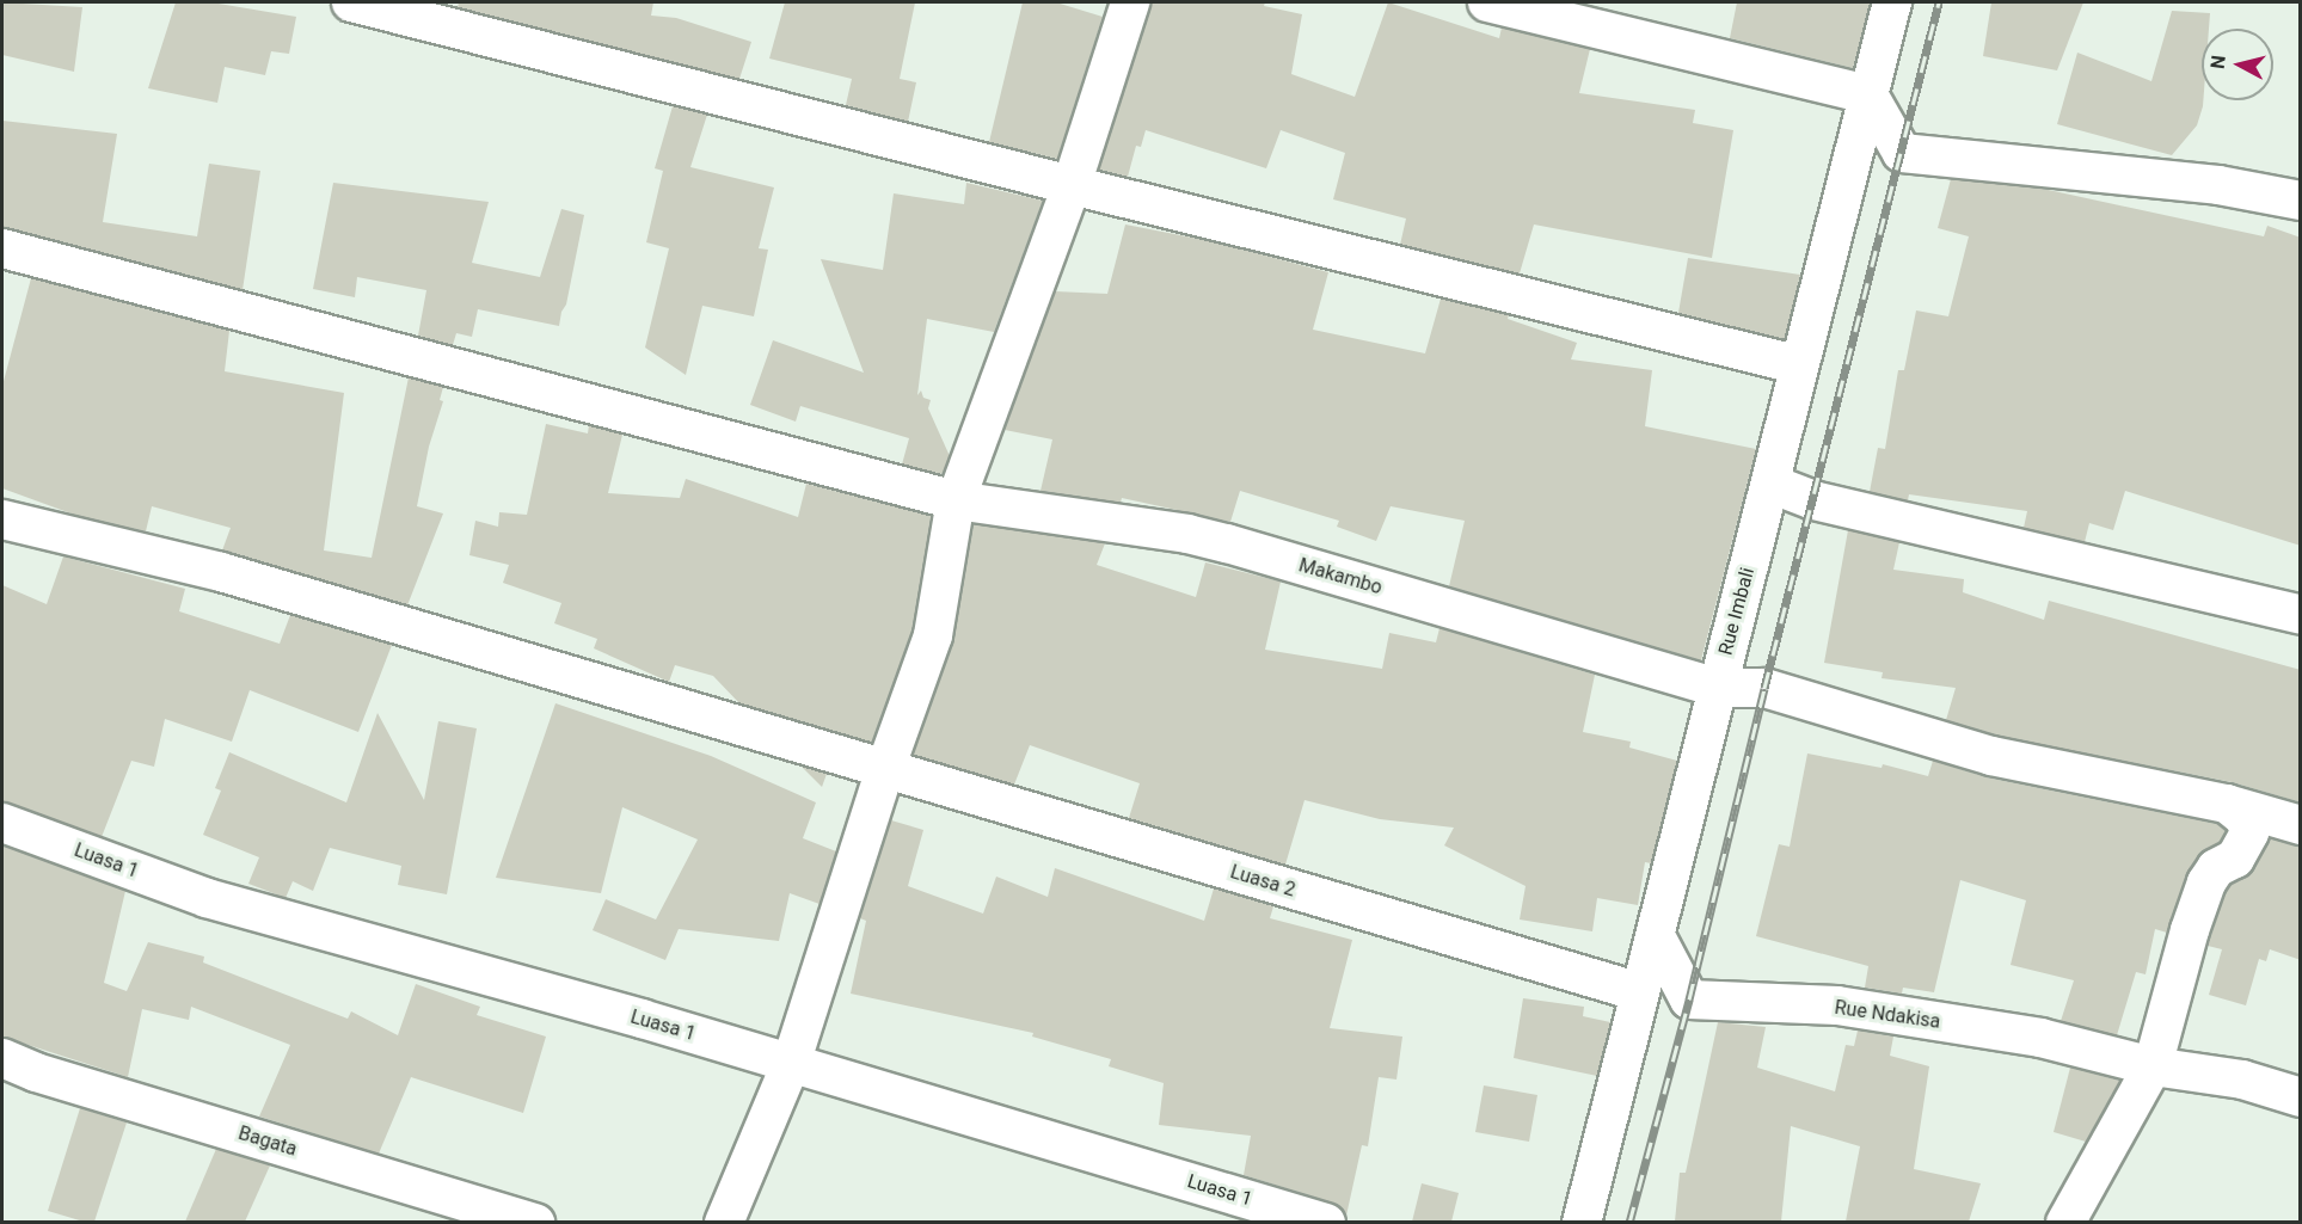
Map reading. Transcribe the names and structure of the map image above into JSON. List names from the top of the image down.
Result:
{
  "streets": {
    "street": [
      "Makambo",
      "Rue Imbali",
      "Luasa 1",
      "Luasa 2",
      "Rue Ndakisa",
      "Bagata"
    ]
  },
  "crossings": [
    ["Makambo", "Rue Imbali"],
    ["Rue Imbali", "Luasa 2"],
    ["Rue Imbali", "Rue Ndakisa"]
  ],
  "north": "left"
}
